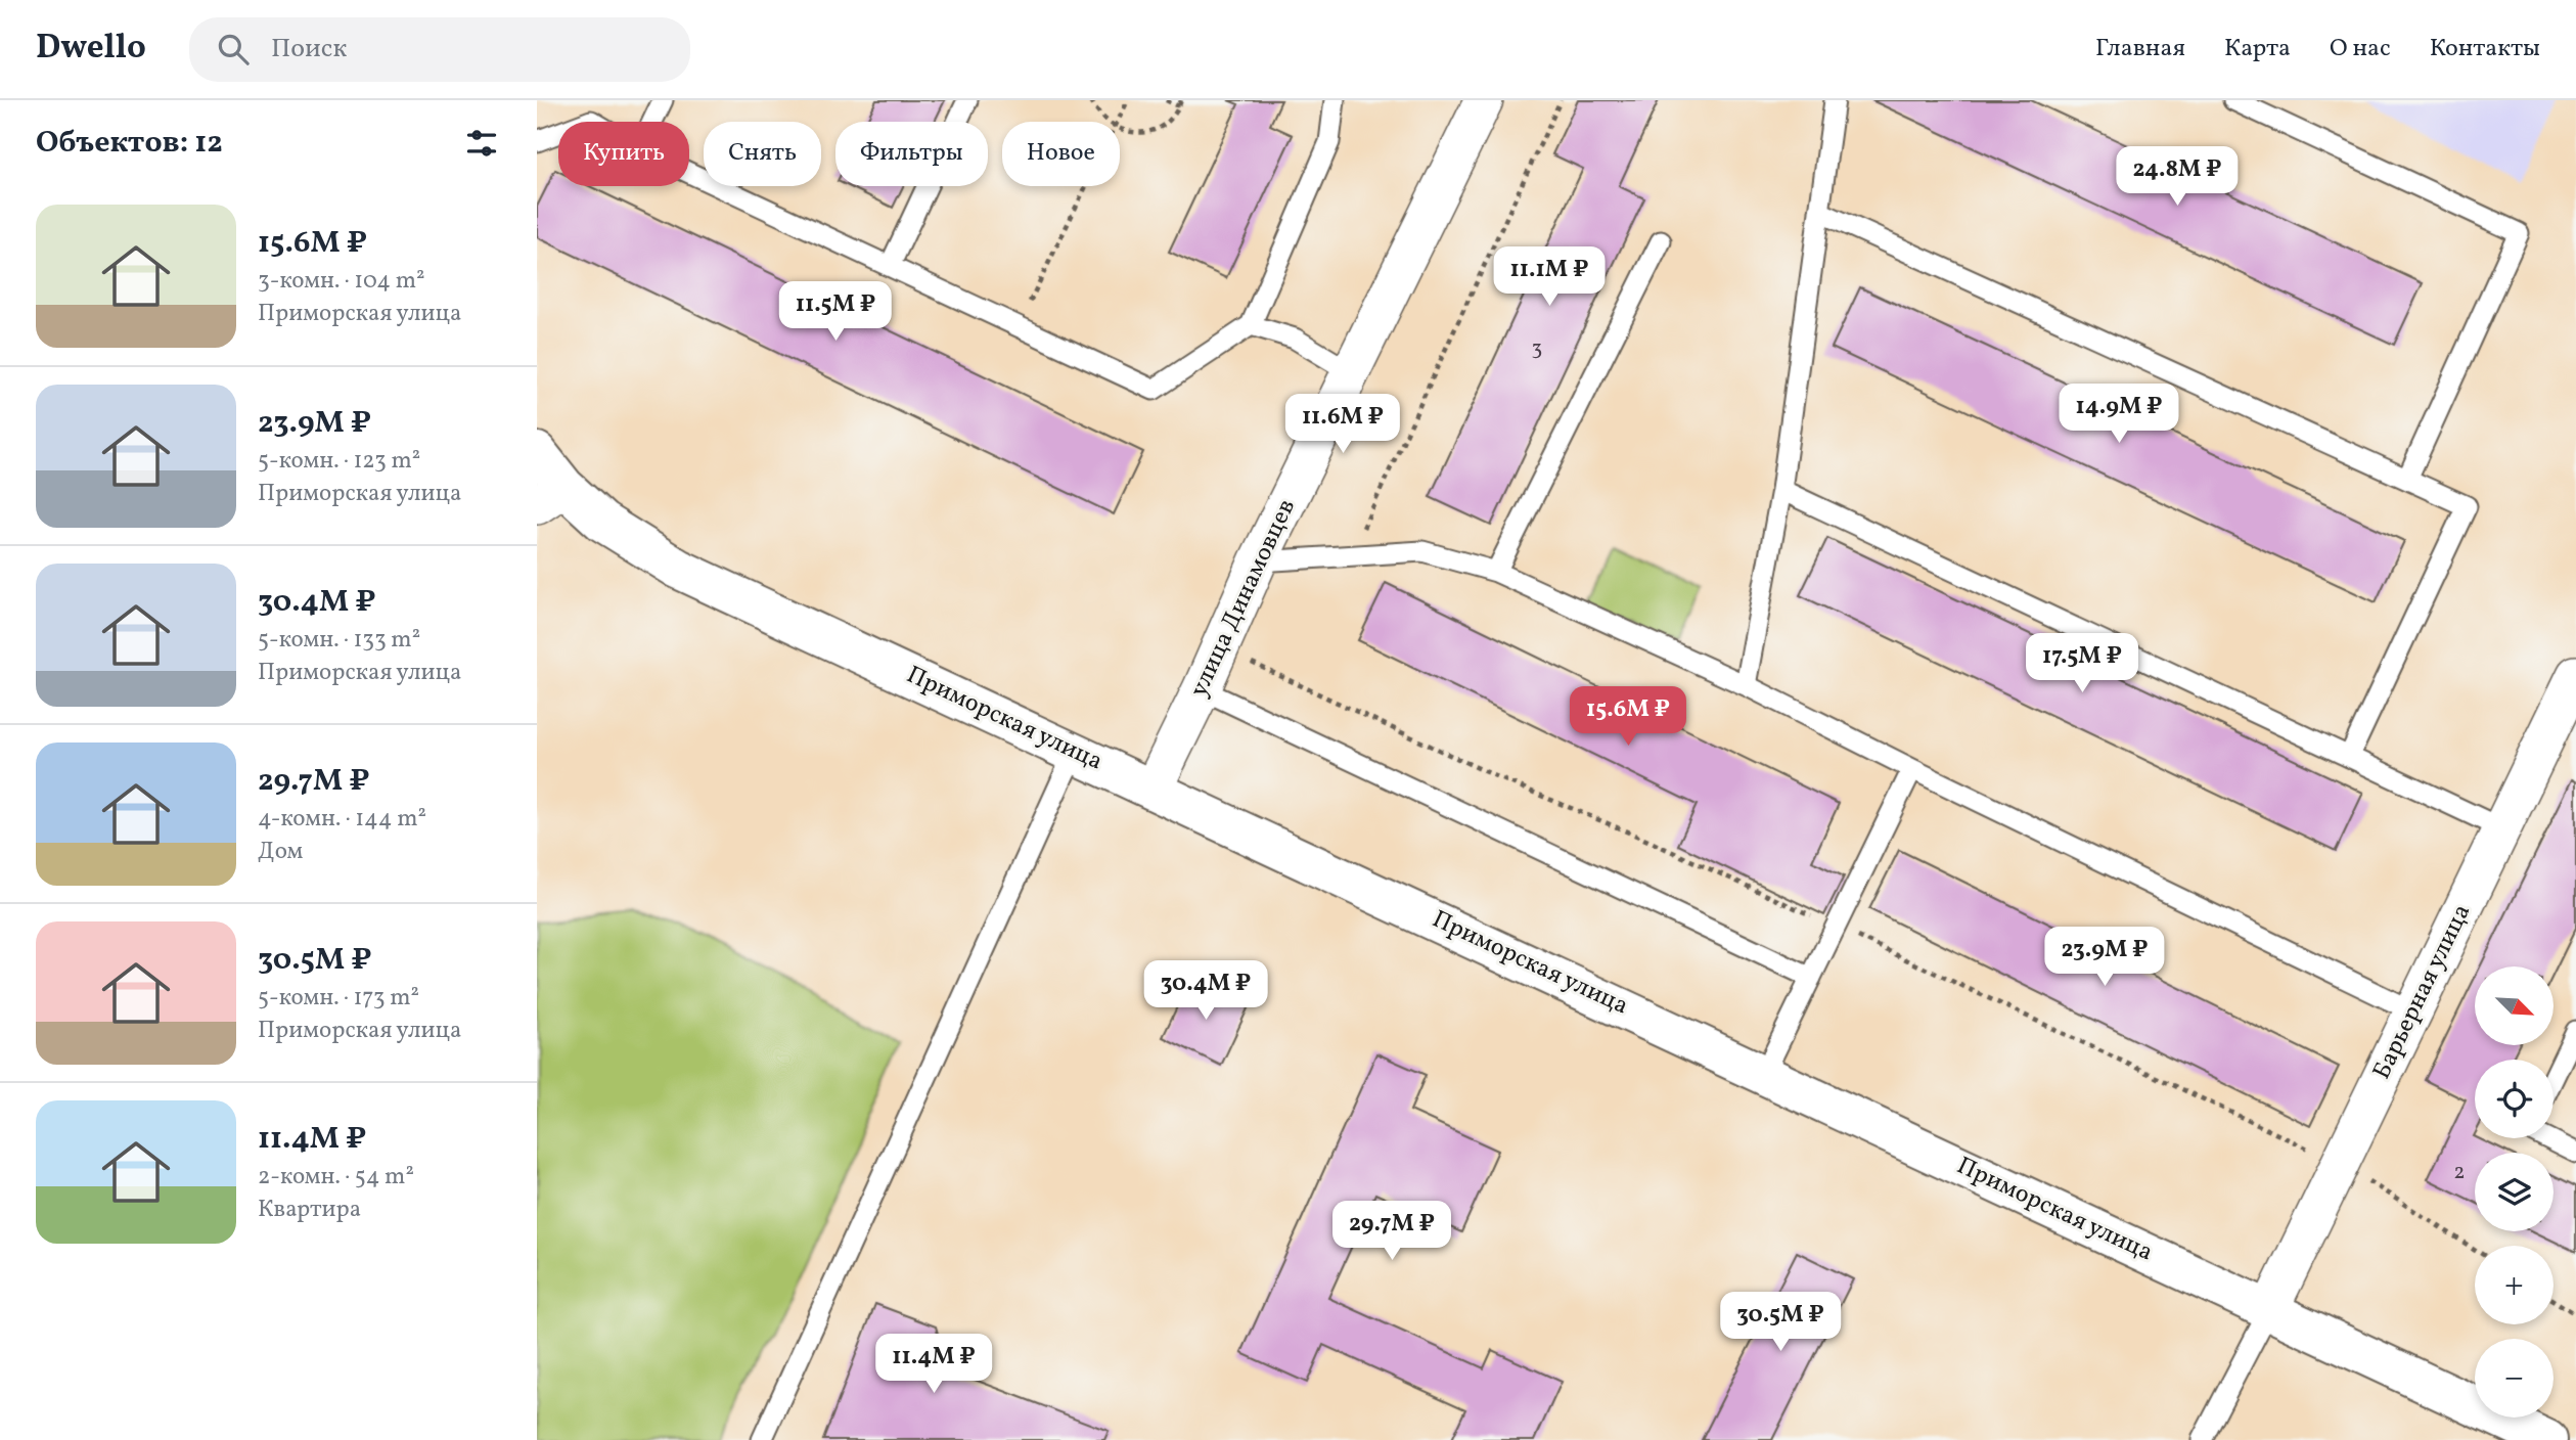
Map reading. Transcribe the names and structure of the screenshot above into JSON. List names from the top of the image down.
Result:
{
  "streets": {
    "highway": ["Приморская улица"],
    "street": ["улица Динамовцев", "Барьерная улица"]
  },
  "crossings": [
    ["улица Динамовцев", "Приморская улица"],
    ["Приморская улица", "Барьерная улица"]
  ],
  "house_numbers": ["3", "2"],
  "north": "bottom right",
  "page": {
    "header": "Dwello",
    "search": "Поиск",
    "nav": [
      "Главная",
      "Карта",
      "О нас",
      "Контакты"
    ],
    "heading": "Объектов: 12",
    "chip": [
      "Купить",
      "Снять",
      "Фильтры",
      "Новое"
    ],
    "price": [
      "24.8M ₽",
      "11.1M ₽",
      "11.5M ₽",
      "14.9M ₽",
      "11.6M ₽",
      "17.5M ₽",
      "15.6M ₽",
      "23.9M ₽",
      "30.4M ₽",
      "29.7M ₽",
      "30.5M ₽",
      "11.4M ₽"
    ],
    "list": [
      {
        "name": "15.6M ₽",
        "note": "3-комн. · 104 m² · Приморская улица"
      },
      {
        "name": "23.9M ₽",
        "note": "5-комн. · 123 m² · Приморская улица"
      },
      {
        "name": "30.4M ₽",
        "note": "5-комн. · 133 m² · Приморская улица"
      },
      {
        "name": "29.7M ₽",
        "note": "4-комн. · 144 m² · Дом"
      },
      {
        "name": "30.5M ₽",
        "note": "5-комн. · 173 m² · Приморская улица"
      },
      {
        "name": "11.4M ₽",
        "note": "2-комн. · 54 m² · Квартира"
      }
    ],
    "map_buttons": ["+", "−"]
  }
}
